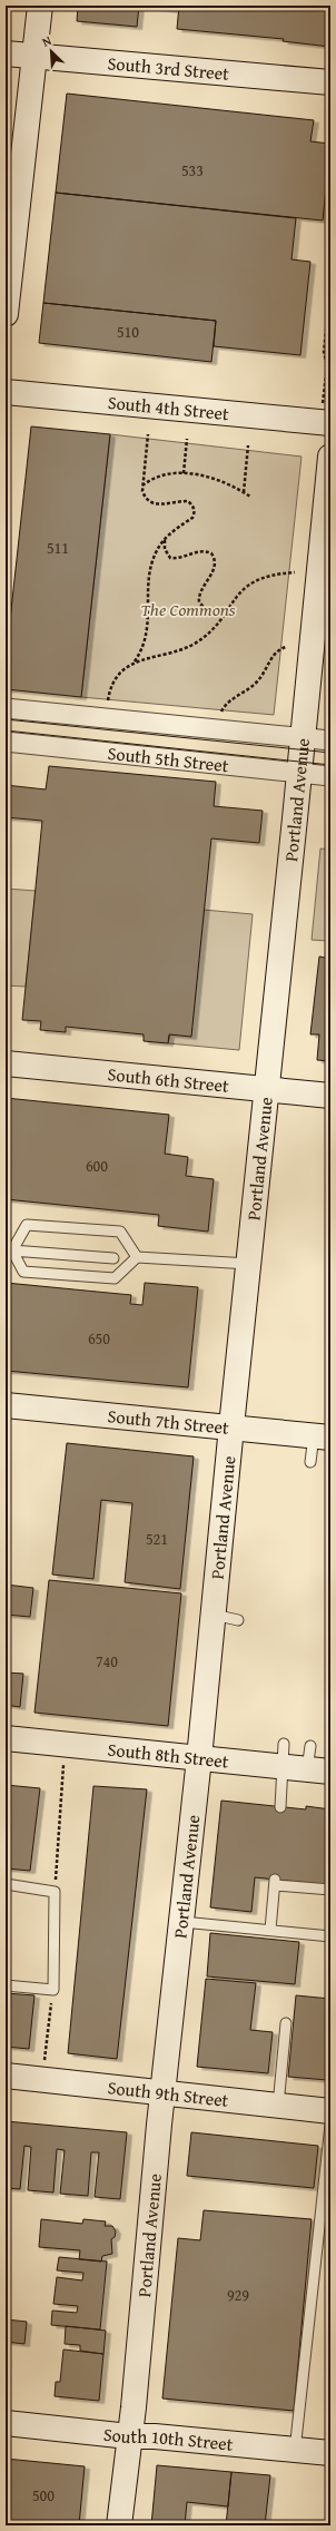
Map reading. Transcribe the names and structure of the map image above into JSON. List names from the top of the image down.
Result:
{
  "streets": {
    "street": [
      "South 3rd Street",
      "South 4th Street",
      "South 5th Street",
      "Portland Avenue",
      "South 6th Street",
      "South 7th Street",
      "South 8th Street",
      "South 9th Street",
      "South 10th Street"
    ]
  },
  "crossings": [
    ["South 5th Street", "Portland Avenue"],
    ["Portland Avenue", "South 6th Street"],
    ["Portland Avenue", "South 7th Street"],
    ["Portland Avenue", "South 8th Street"],
    ["Portland Avenue", "South 9th Street"],
    ["Portland Avenue", "South 10th Street"]
  ],
  "parks": ["The Commons"],
  "house_numbers": [
    "533",
    "510",
    "511",
    "600",
    "650",
    "521",
    "740",
    "929",
    "500"
  ],
  "north": "top left"
}
